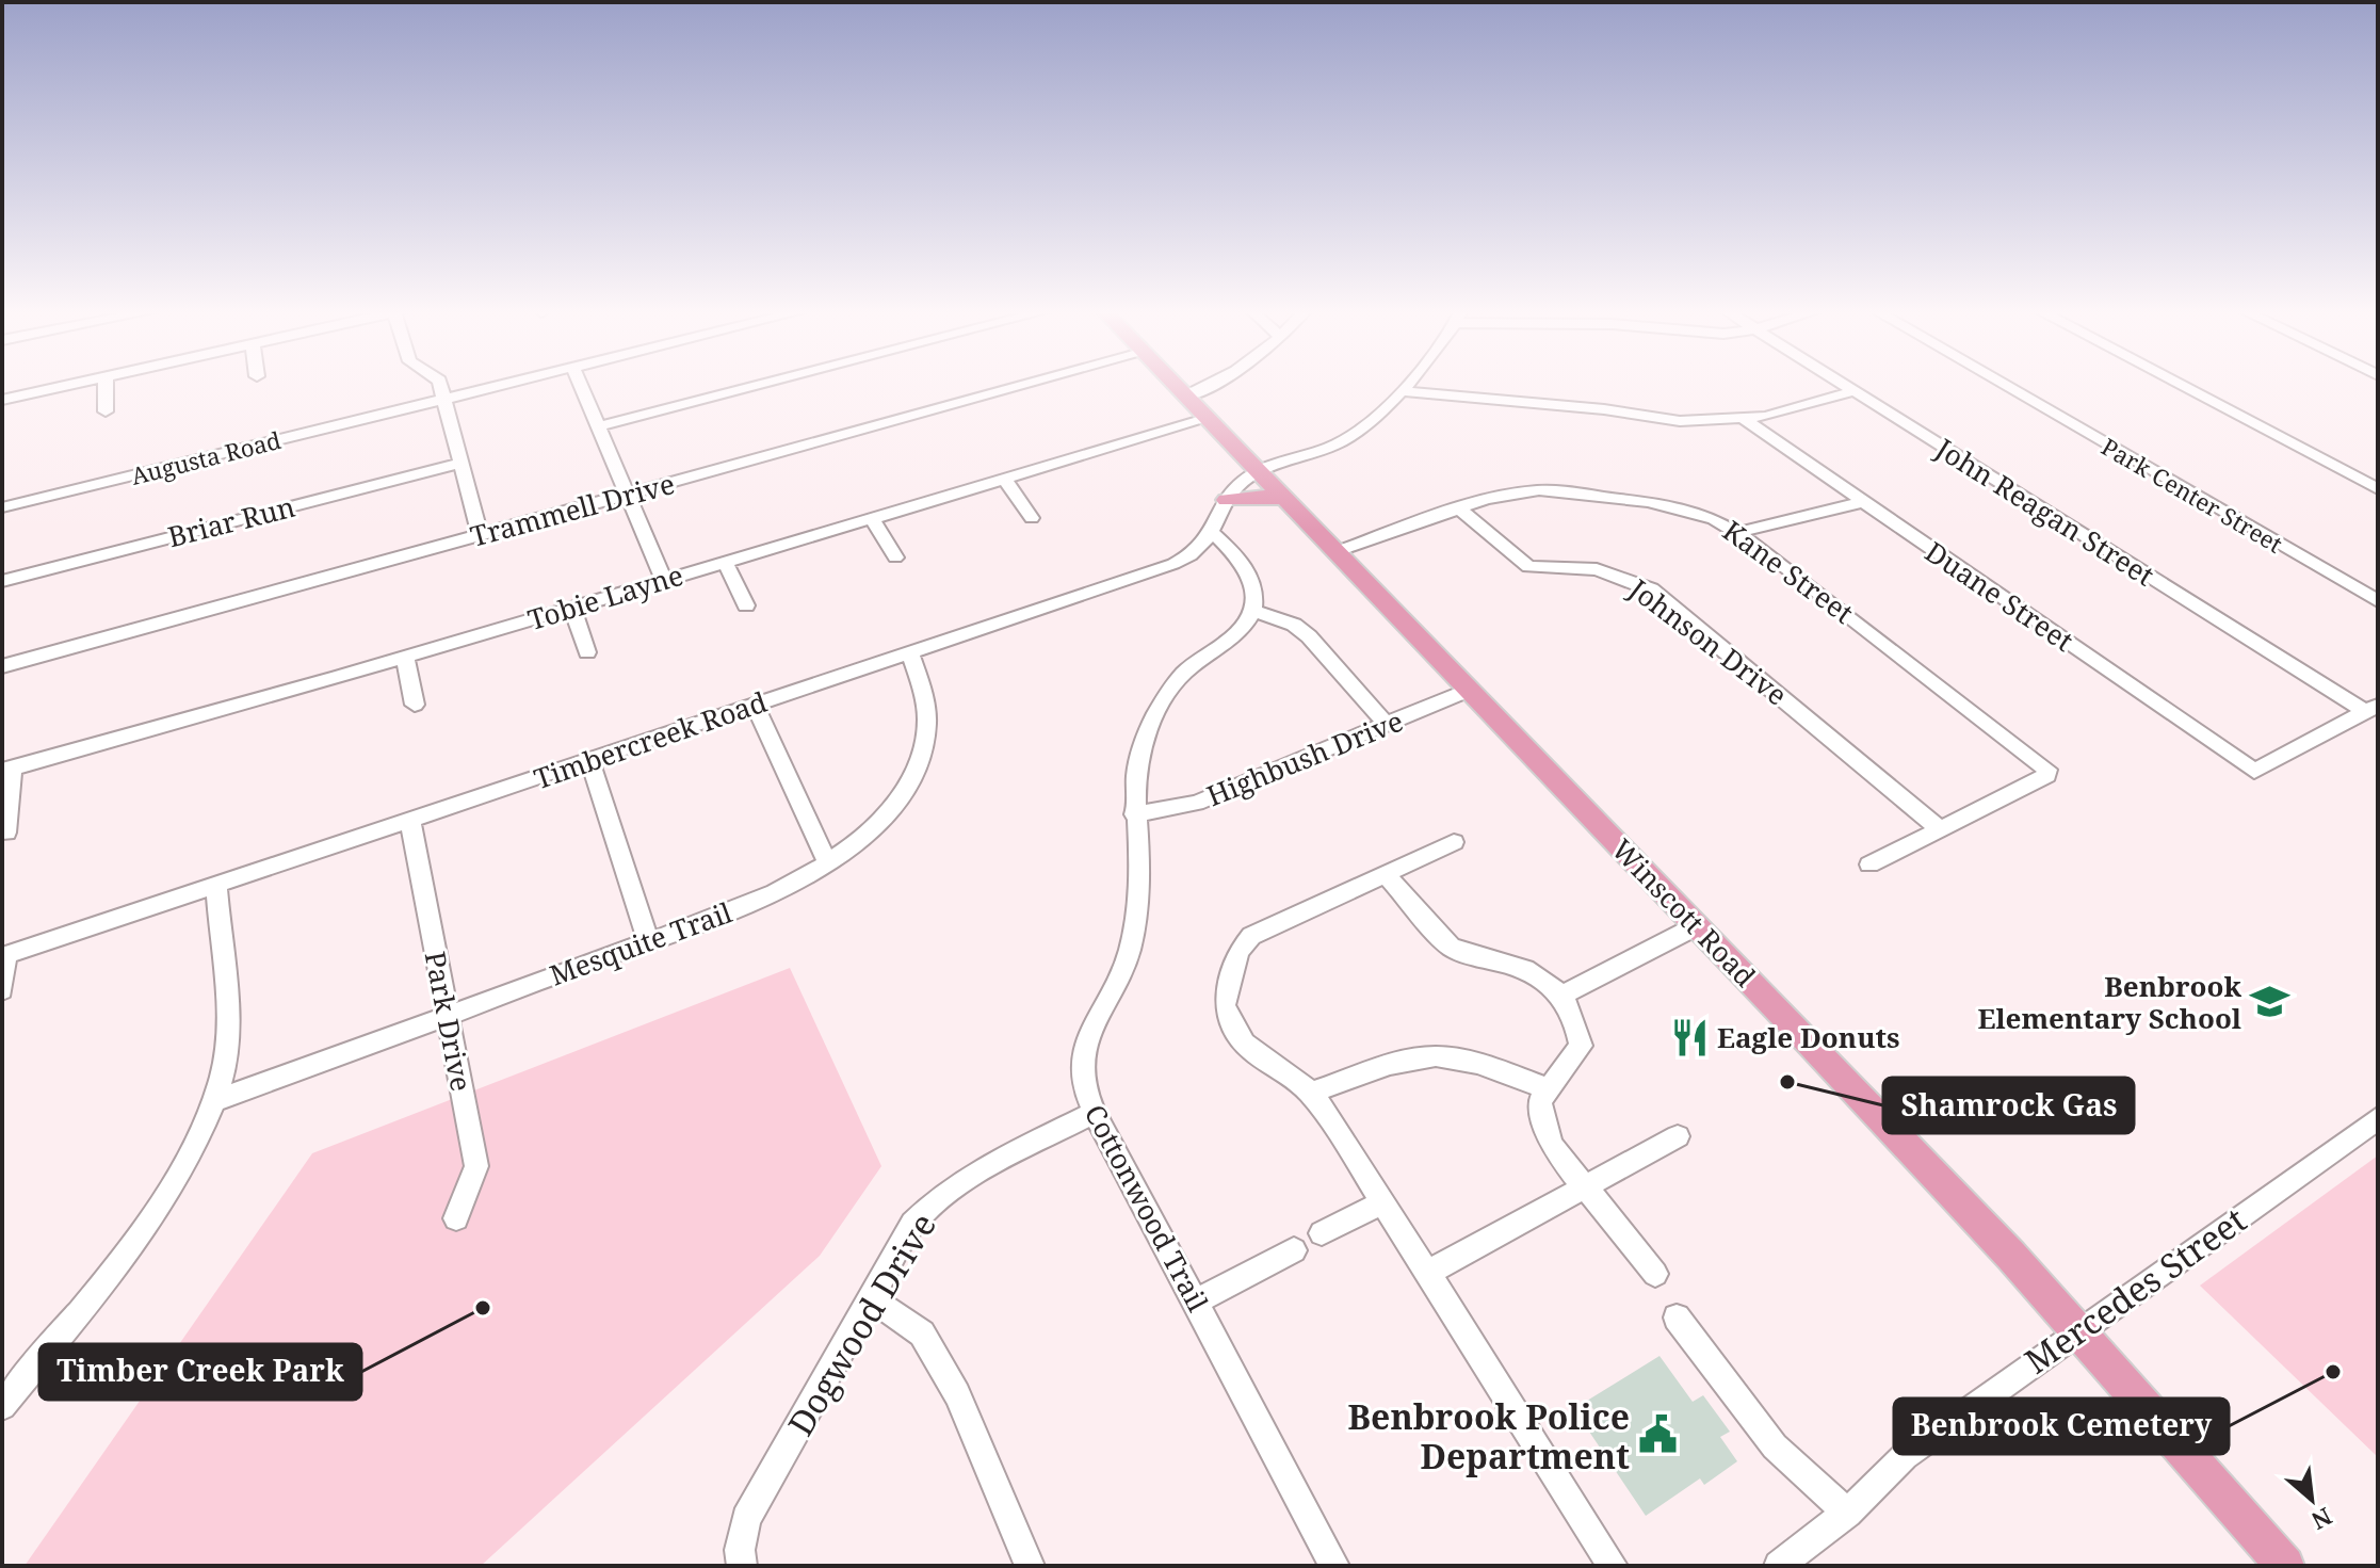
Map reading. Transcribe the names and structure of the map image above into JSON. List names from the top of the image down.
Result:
{
  "streets": {
    "main road": ["Winscott Road"],
    "street": [
      "Augusta Road",
      "Park Center Street",
      "Trammell Drive",
      "John Reagan Street",
      "Briar Run",
      "Kane Street",
      "Duane Street",
      "Tobie Layne",
      "Johnson Drive",
      "Timbercreek Road",
      "Highbush Drive",
      "Mesquite Trail",
      "Park Drive",
      "Cottonwood Trail",
      "Mercedes Street",
      "Dogwood Drive"
    ]
  },
  "crossings": [
    ["John Reagan Street", "Duane Street"],
    ["Kane Street", "Johnson Drive"],
    ["Kane Street", "Winscott Road"],
    ["Tobie Layne", "Winscott Road"],
    ["Timbercreek Road", "Winscott Road"],
    ["Timbercreek Road", "Mesquite Trail"],
    ["Timbercreek Road", "Park Drive"],
    ["Highbush Drive", "Winscott Road"],
    ["Highbush Drive", "Cottonwood Trail"],
    ["Winscott Road", "Mercedes Street"],
    ["Mesquite Trail", "Park Drive"],
    ["Cottonwood Trail", "Dogwood Drive"]
  ],
  "places": {
    "school or university": ["Benbrook Elementary School"],
    "restaurant": ["Eagle Donuts"],
    "other": ["Shamrock Gas", "Timber Creek Park", "Benbrook Cemetery"],
    "public building": ["Benbrook Police Department"]
  },
  "north": "bottom right"
}
